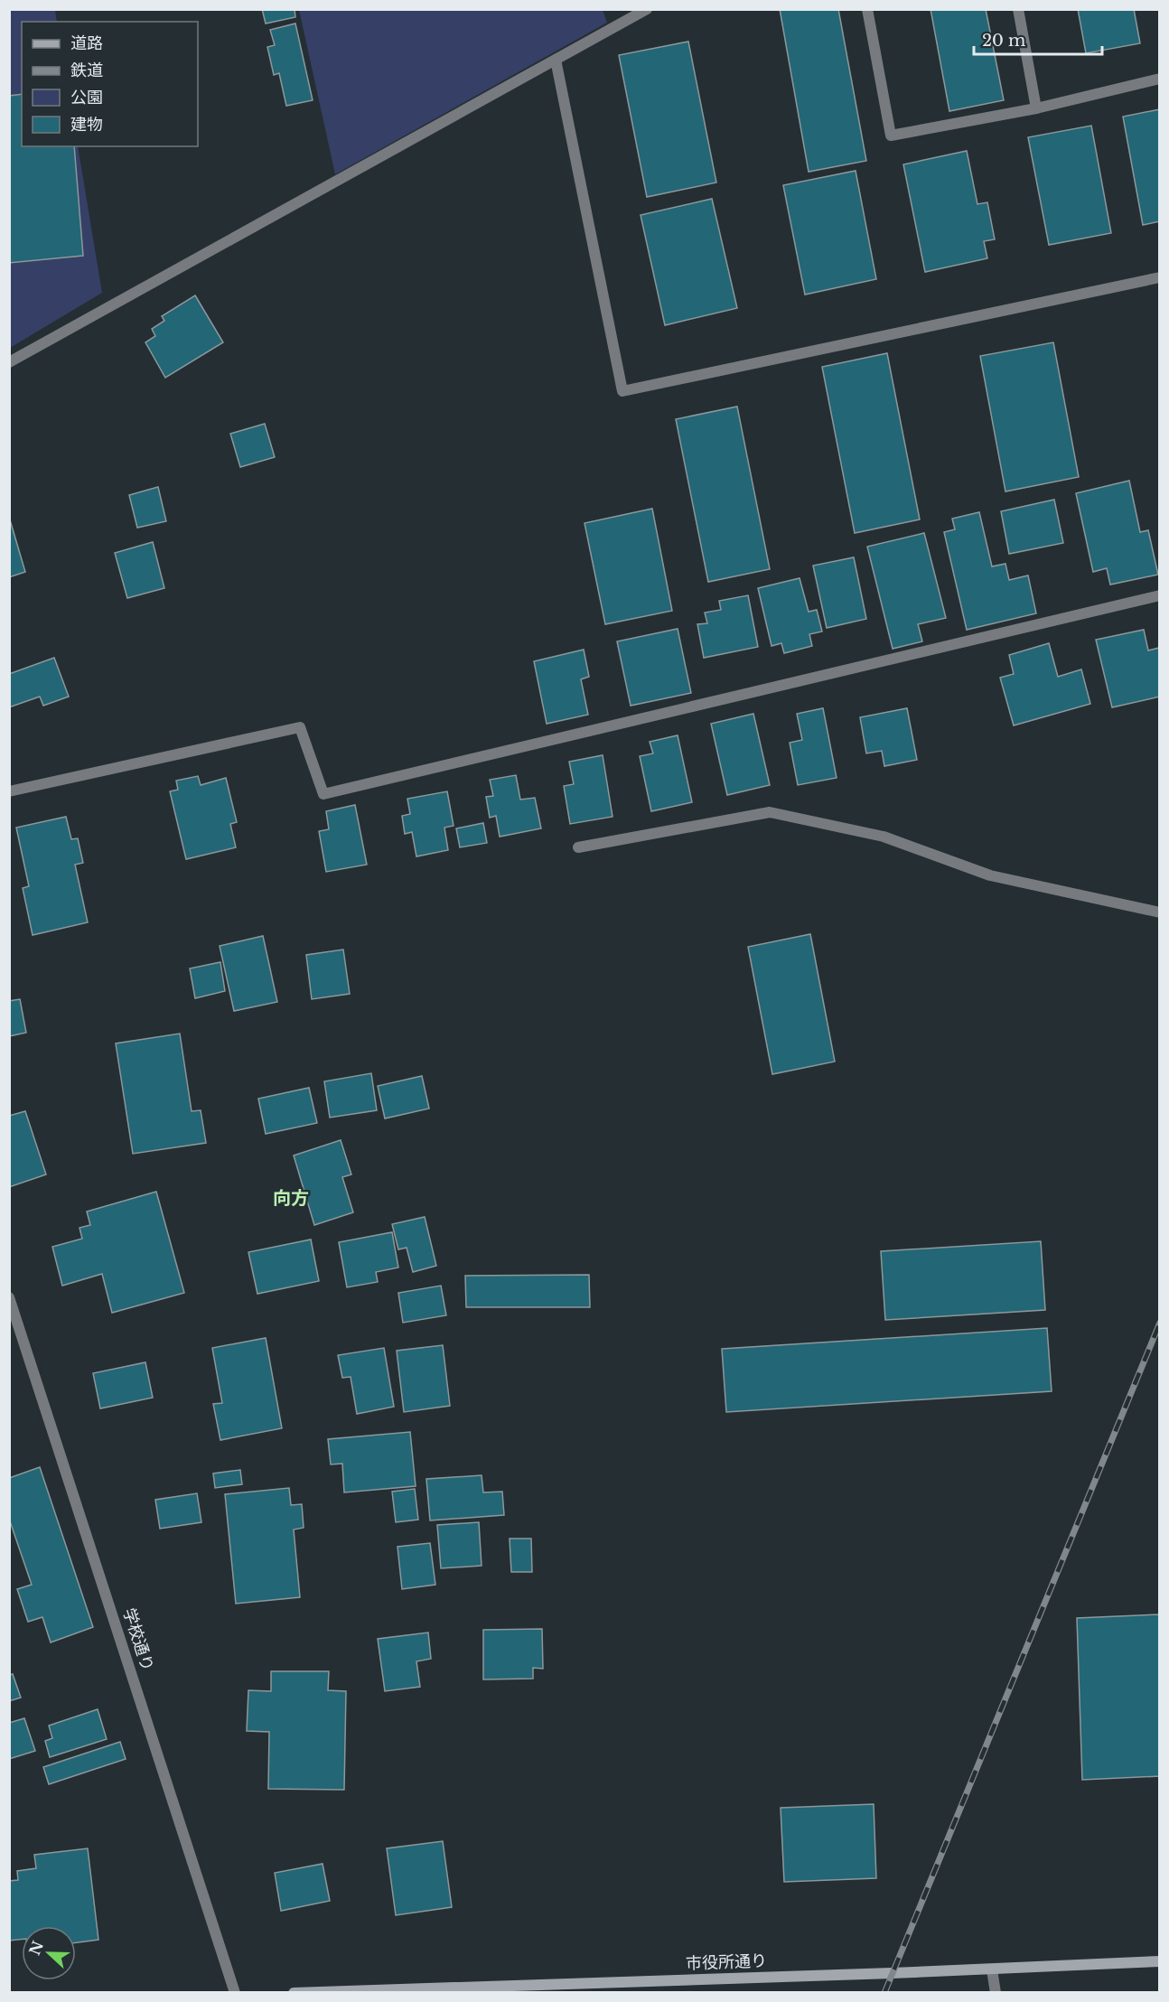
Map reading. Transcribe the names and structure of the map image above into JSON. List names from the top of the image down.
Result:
{
  "streets": {
    "street": ["学校通り", "市役所通り"]
  },
  "districts": ["向方"],
  "legend": [
    "道路",
    "鉄道",
    "公園",
    "建物"
  ],
  "scale_bar": "20 m",
  "north": "left"
}
